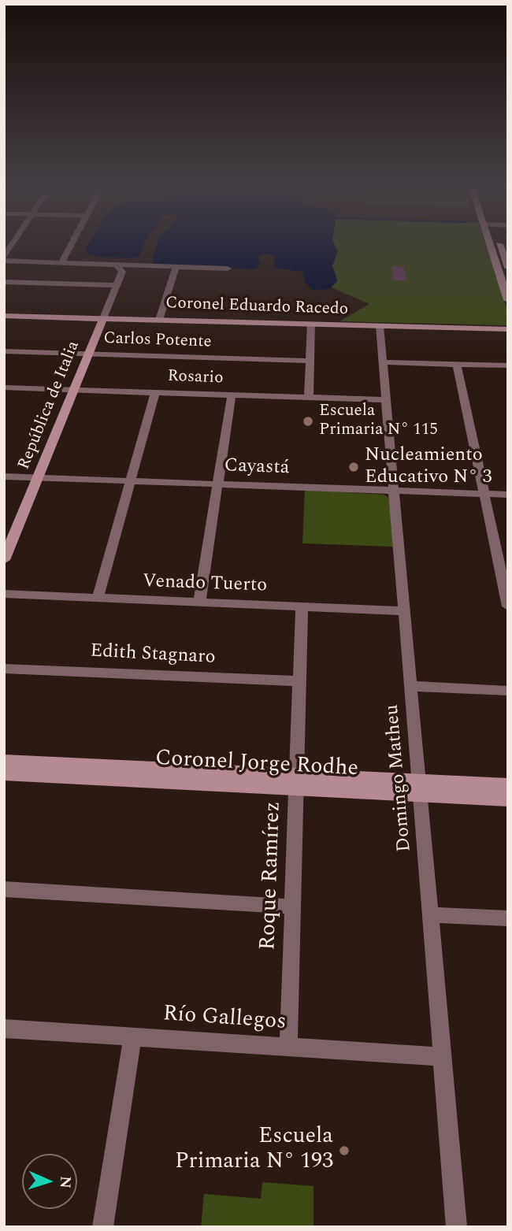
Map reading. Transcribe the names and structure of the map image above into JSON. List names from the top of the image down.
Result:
{
  "streets": {
    "main road": ["Coronel Eduardo Racedo", "República de Italia", "Coronel Jorge Rodhe"],
    "street": [
      "Carlos Potente",
      "Rosario",
      "Cayastá",
      "Venado Tuerto",
      "Edith Stagnaro",
      "Domingo Matheu",
      "Roque Ramírez",
      "Río Gallegos"
    ]
  },
  "crossings": [
    ["Coronel Eduardo Racedo", "República de Italia"],
    ["Coronel Eduardo Racedo", "Domingo Matheu"],
    ["Carlos Potente", "República de Italia"],
    ["Rosario", "República de Italia"],
    ["Rosario", "Domingo Matheu"],
    ["República de Italia", "Cayastá"],
    ["Cayastá", "Domingo Matheu"],
    ["Venado Tuerto", "Domingo Matheu"],
    ["Venado Tuerto", "Roque Ramírez"],
    ["Edith Stagnaro", "Roque Ramírez"],
    ["Coronel Jorge Rodhe", "Domingo Matheu"],
    ["Coronel Jorge Rodhe", "Roque Ramírez"],
    ["Domingo Matheu", "Río Gallegos"],
    ["Roque Ramírez", "Río Gallegos"]
  ],
  "places": ["Escuela Primaria N° 115", "Nucleamiento Educativo N° 3", "Escuela Primaria N° 193"],
  "north": "right"
}
